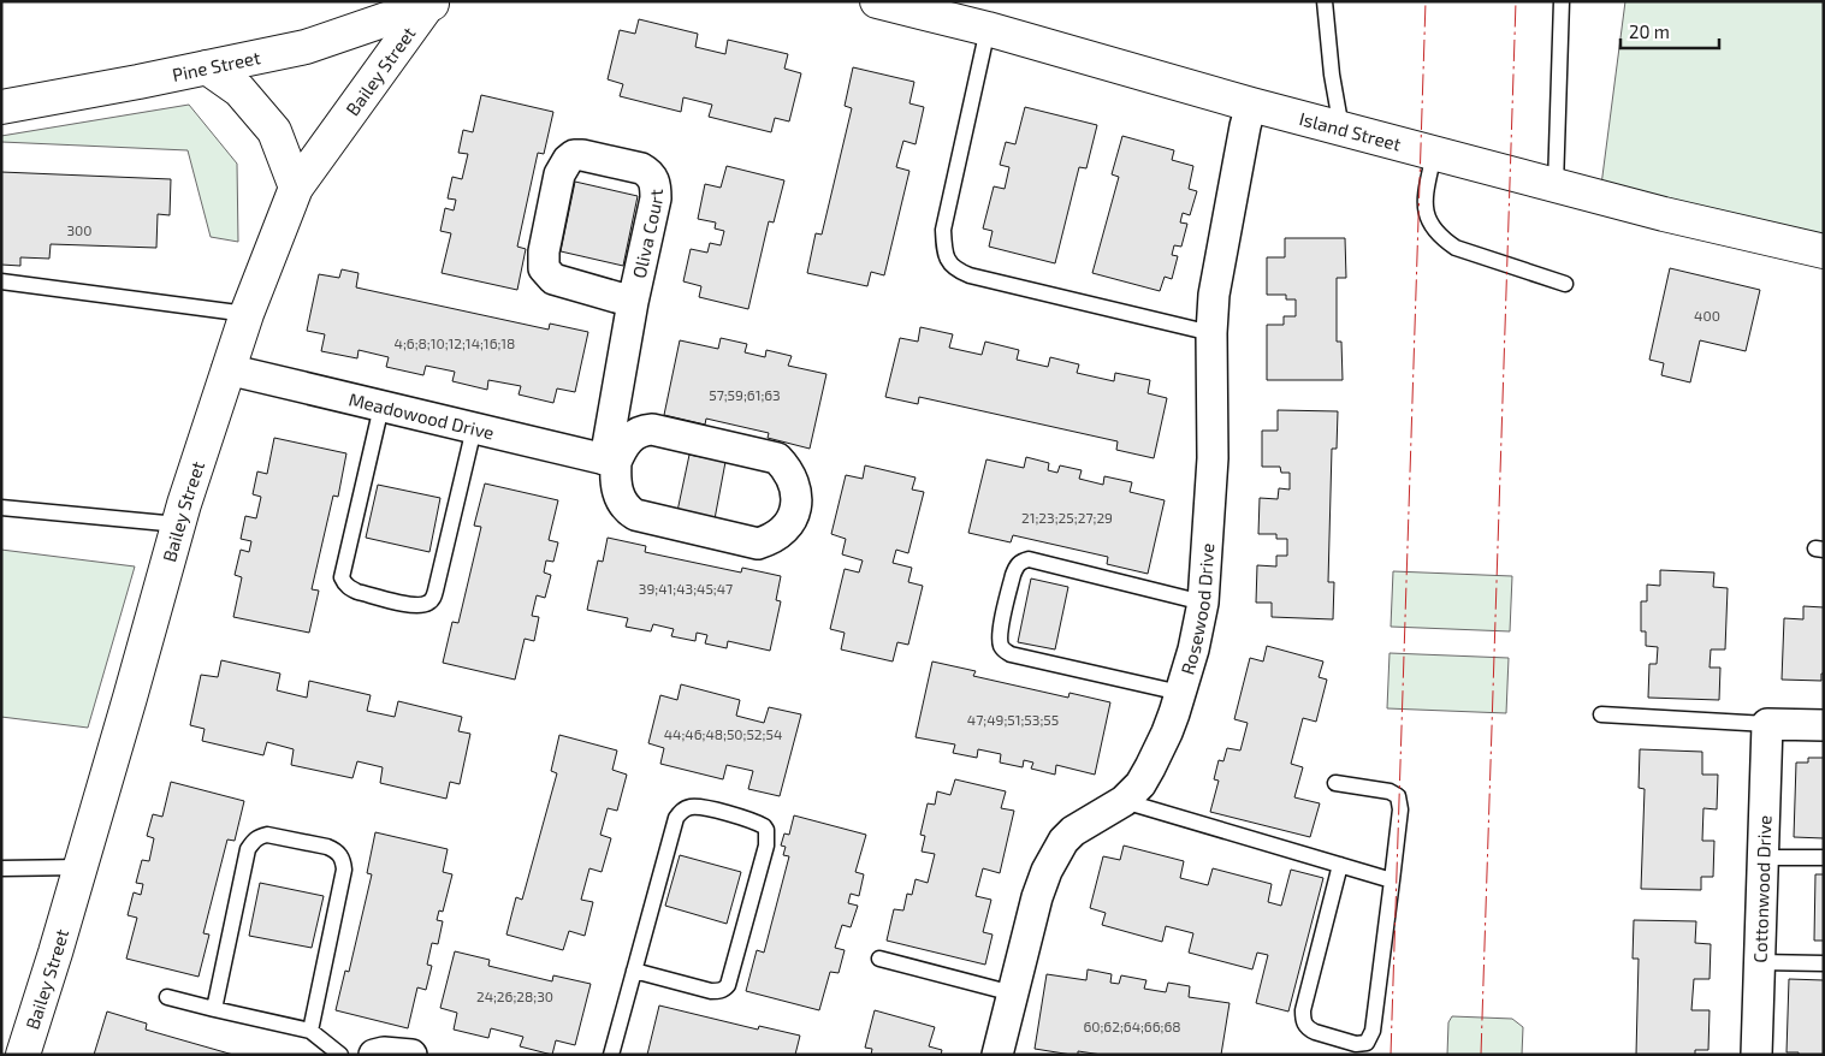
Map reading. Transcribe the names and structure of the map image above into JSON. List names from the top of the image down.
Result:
{
  "streets": {
    "street": [
      "Pine Street",
      "Bailey Street",
      "Island Street",
      "Oliva Court",
      "Meadowood Drive",
      "Rosewood Drive",
      "Cottonwood Drive"
    ]
  },
  "crossings": [
    ["Pine Street", "Bailey Street"],
    ["Bailey Street", "Meadowood Drive"],
    ["Island Street", "Rosewood Drive"],
    ["Oliva Court", "Meadowood Drive"]
  ],
  "house_numbers": [
    "300",
    "400",
    "4;6;8;10;12;14;16;18",
    "57;59;61;63",
    "21;23;25;27;29",
    "39;41;43;45;47",
    "47;49;51;53;55",
    "44;46;48;50;52;54",
    "24;26;28;30",
    "60;62;64;66;68"
  ],
  "scale_bar": "20 m"
}
